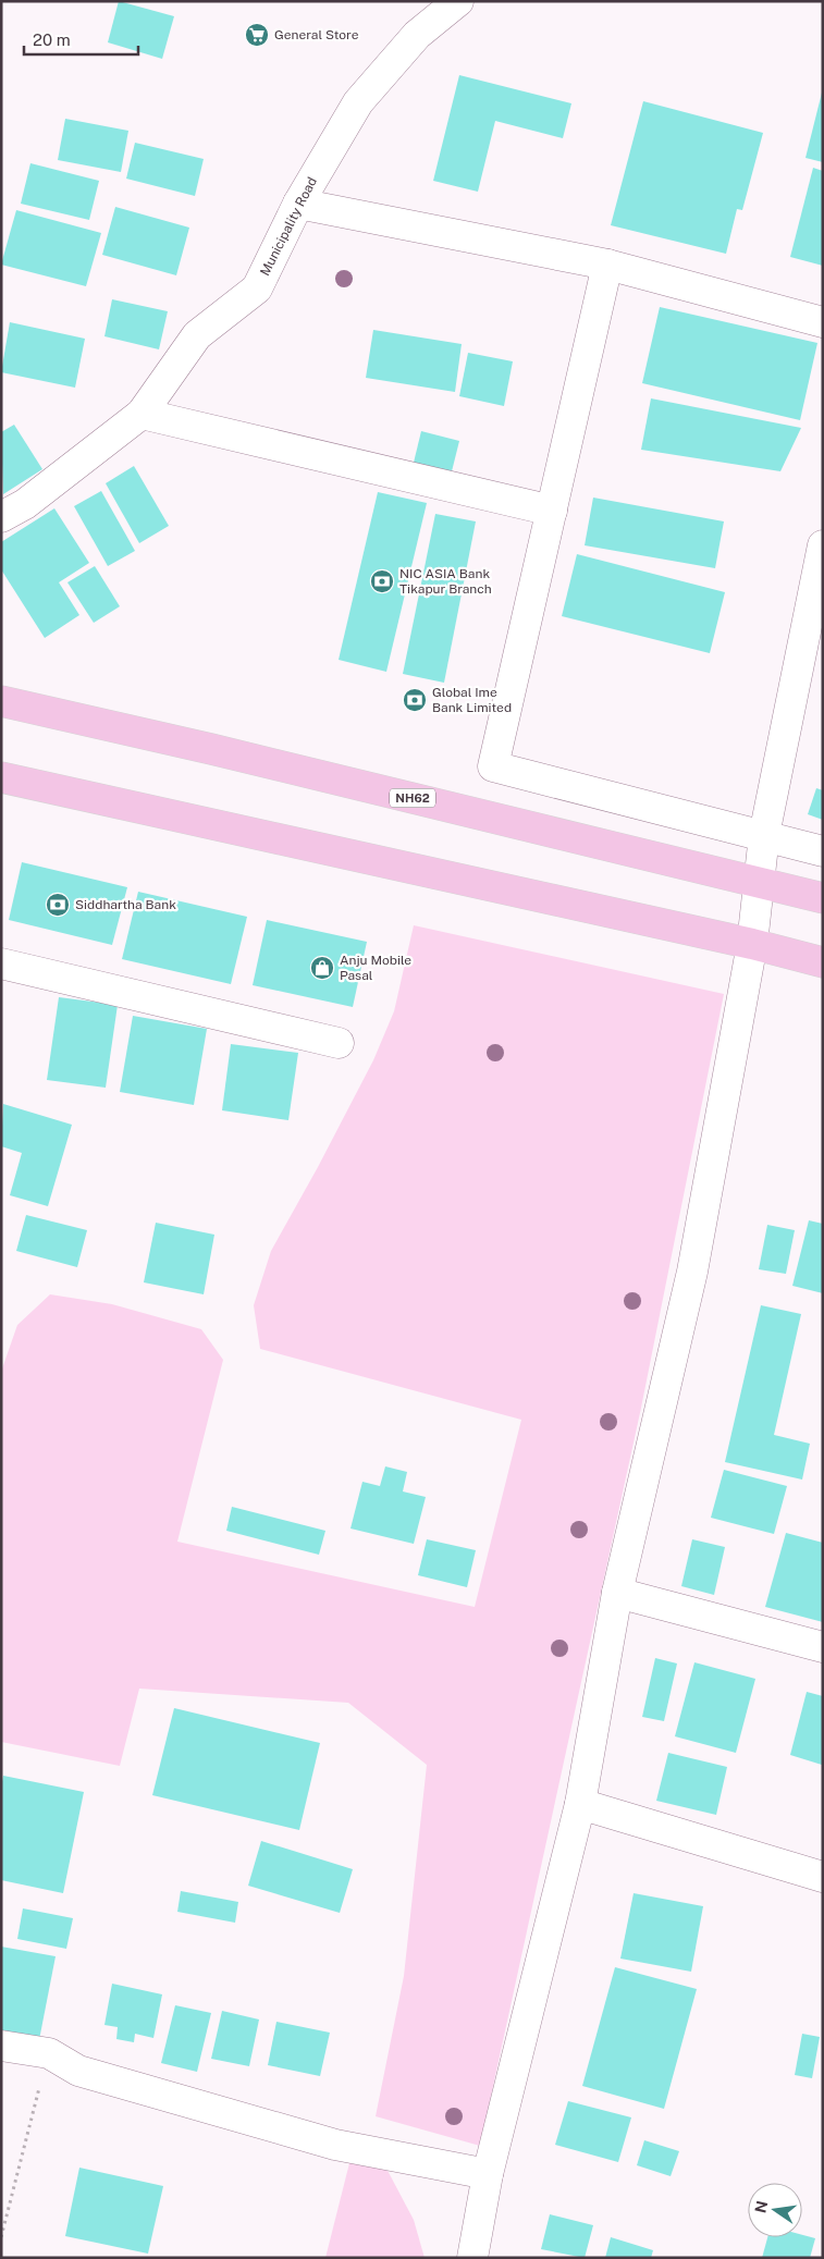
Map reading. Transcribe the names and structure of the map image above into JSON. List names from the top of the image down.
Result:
{
  "streets": {
    "main road": ["NH62"],
    "street": ["Municipality Road"]
  },
  "places": {
    "supermarket": ["General Store"],
    "bank": ["NIC ASIA Bank Tikapur Branch", "Global Ime Bank Limited", "Siddhartha Bank"],
    "shop": ["Anju Mobile Pasal"]
  },
  "scale_bar": "20 m",
  "north": "left"
}
